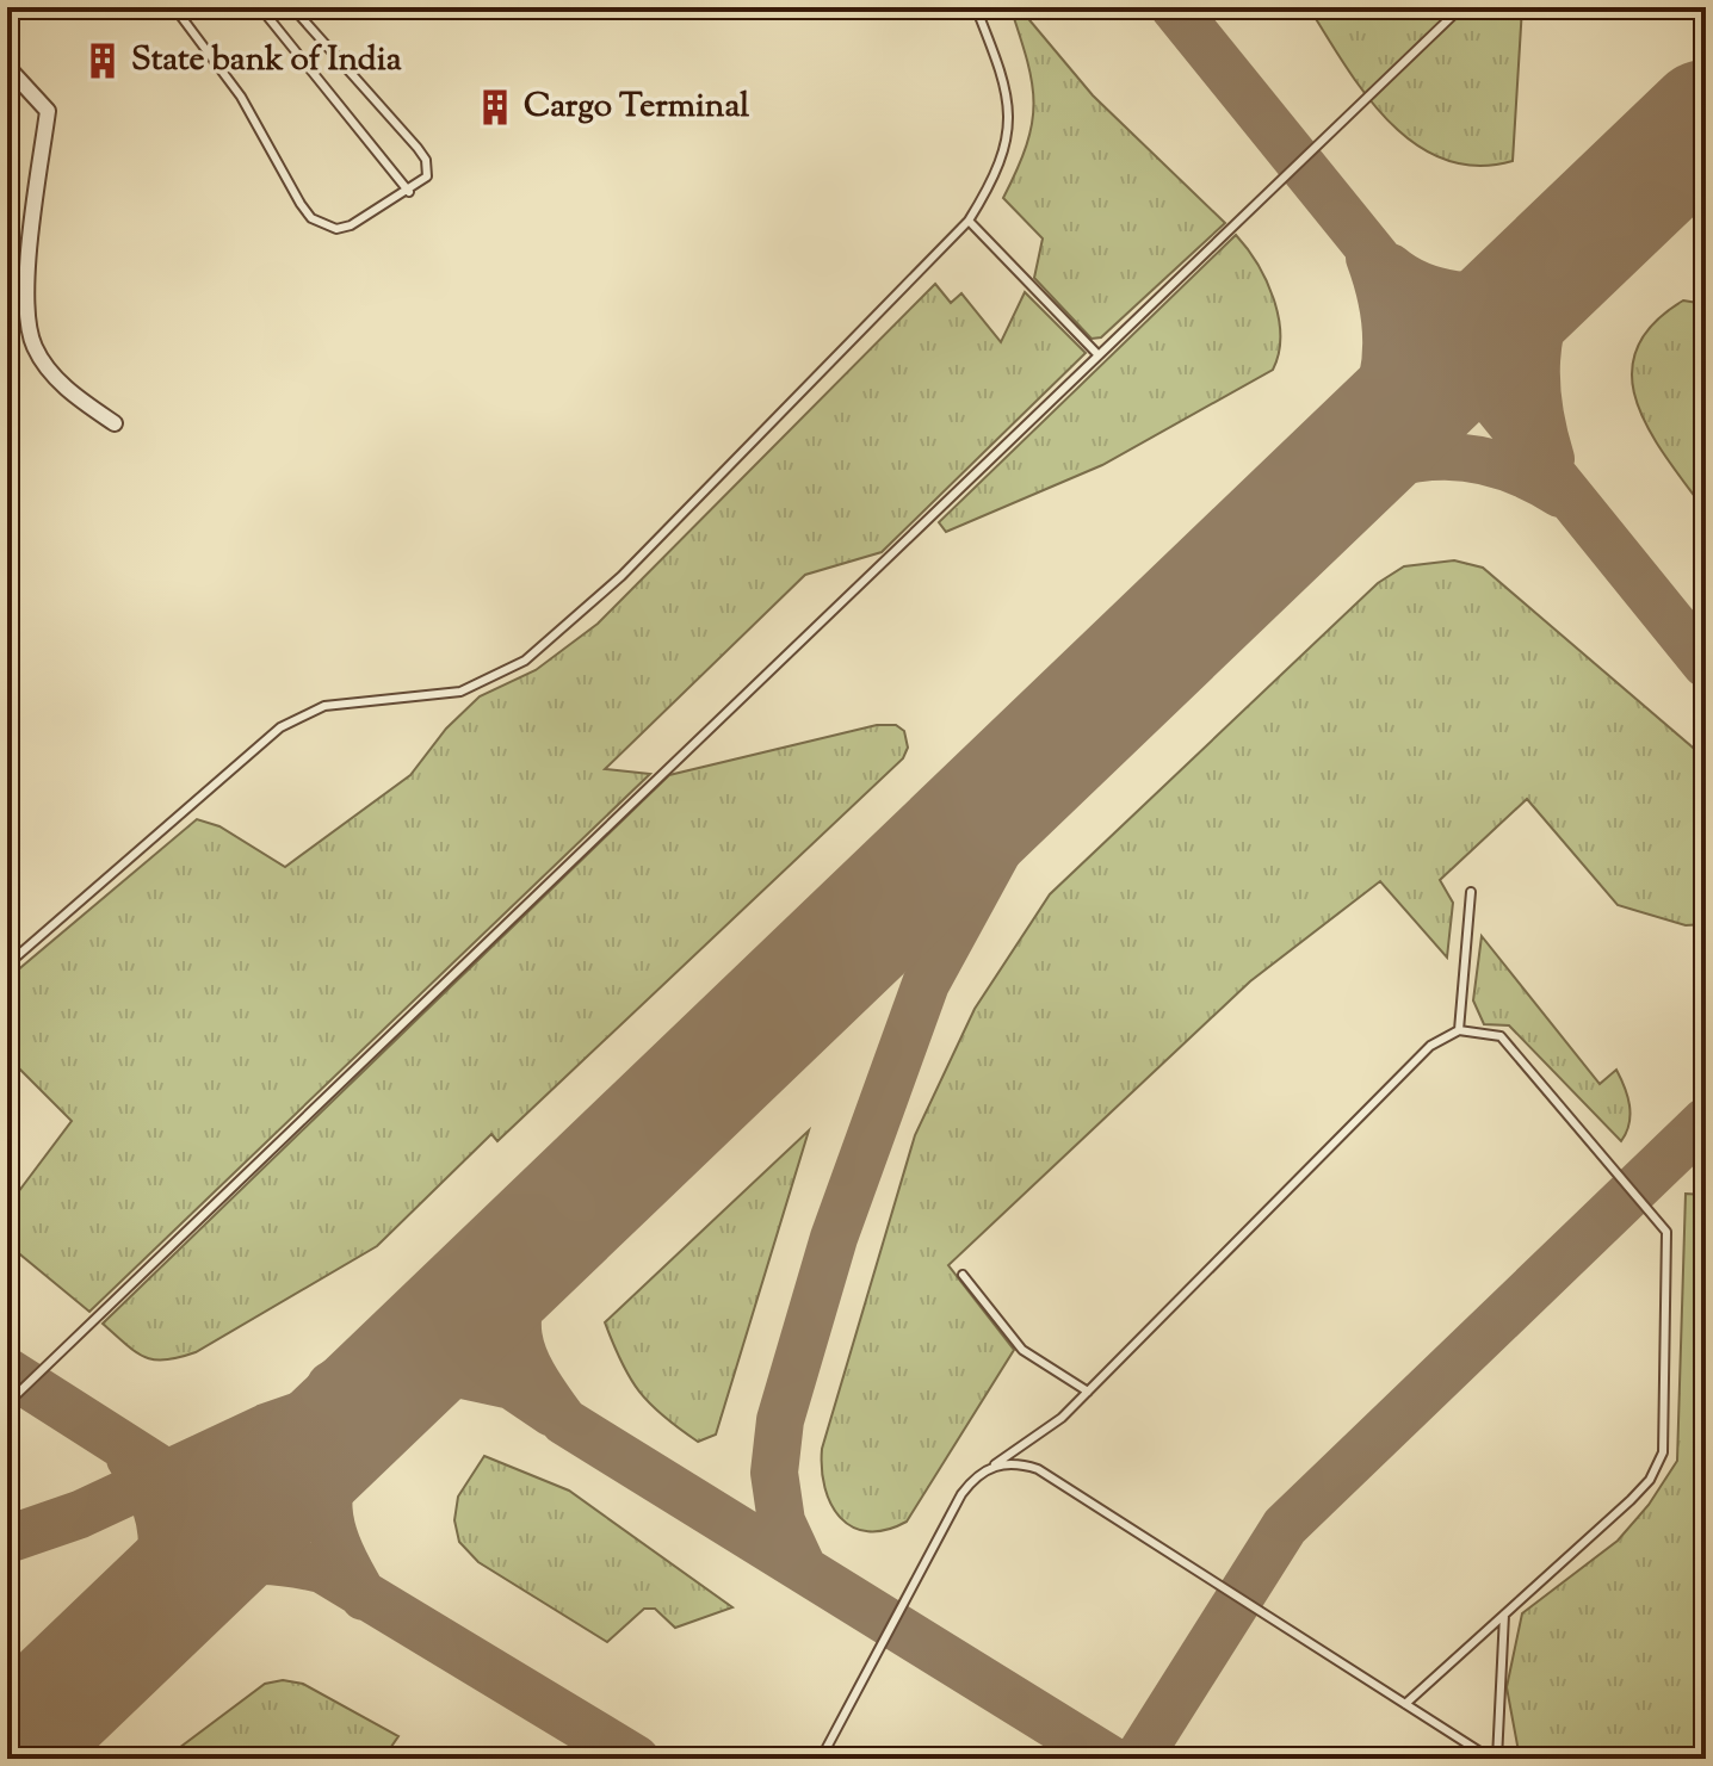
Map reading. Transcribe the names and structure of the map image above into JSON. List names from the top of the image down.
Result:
{
  "places": {
    "building": ["State bank of India", "Cargo Terminal"]
  }
}
